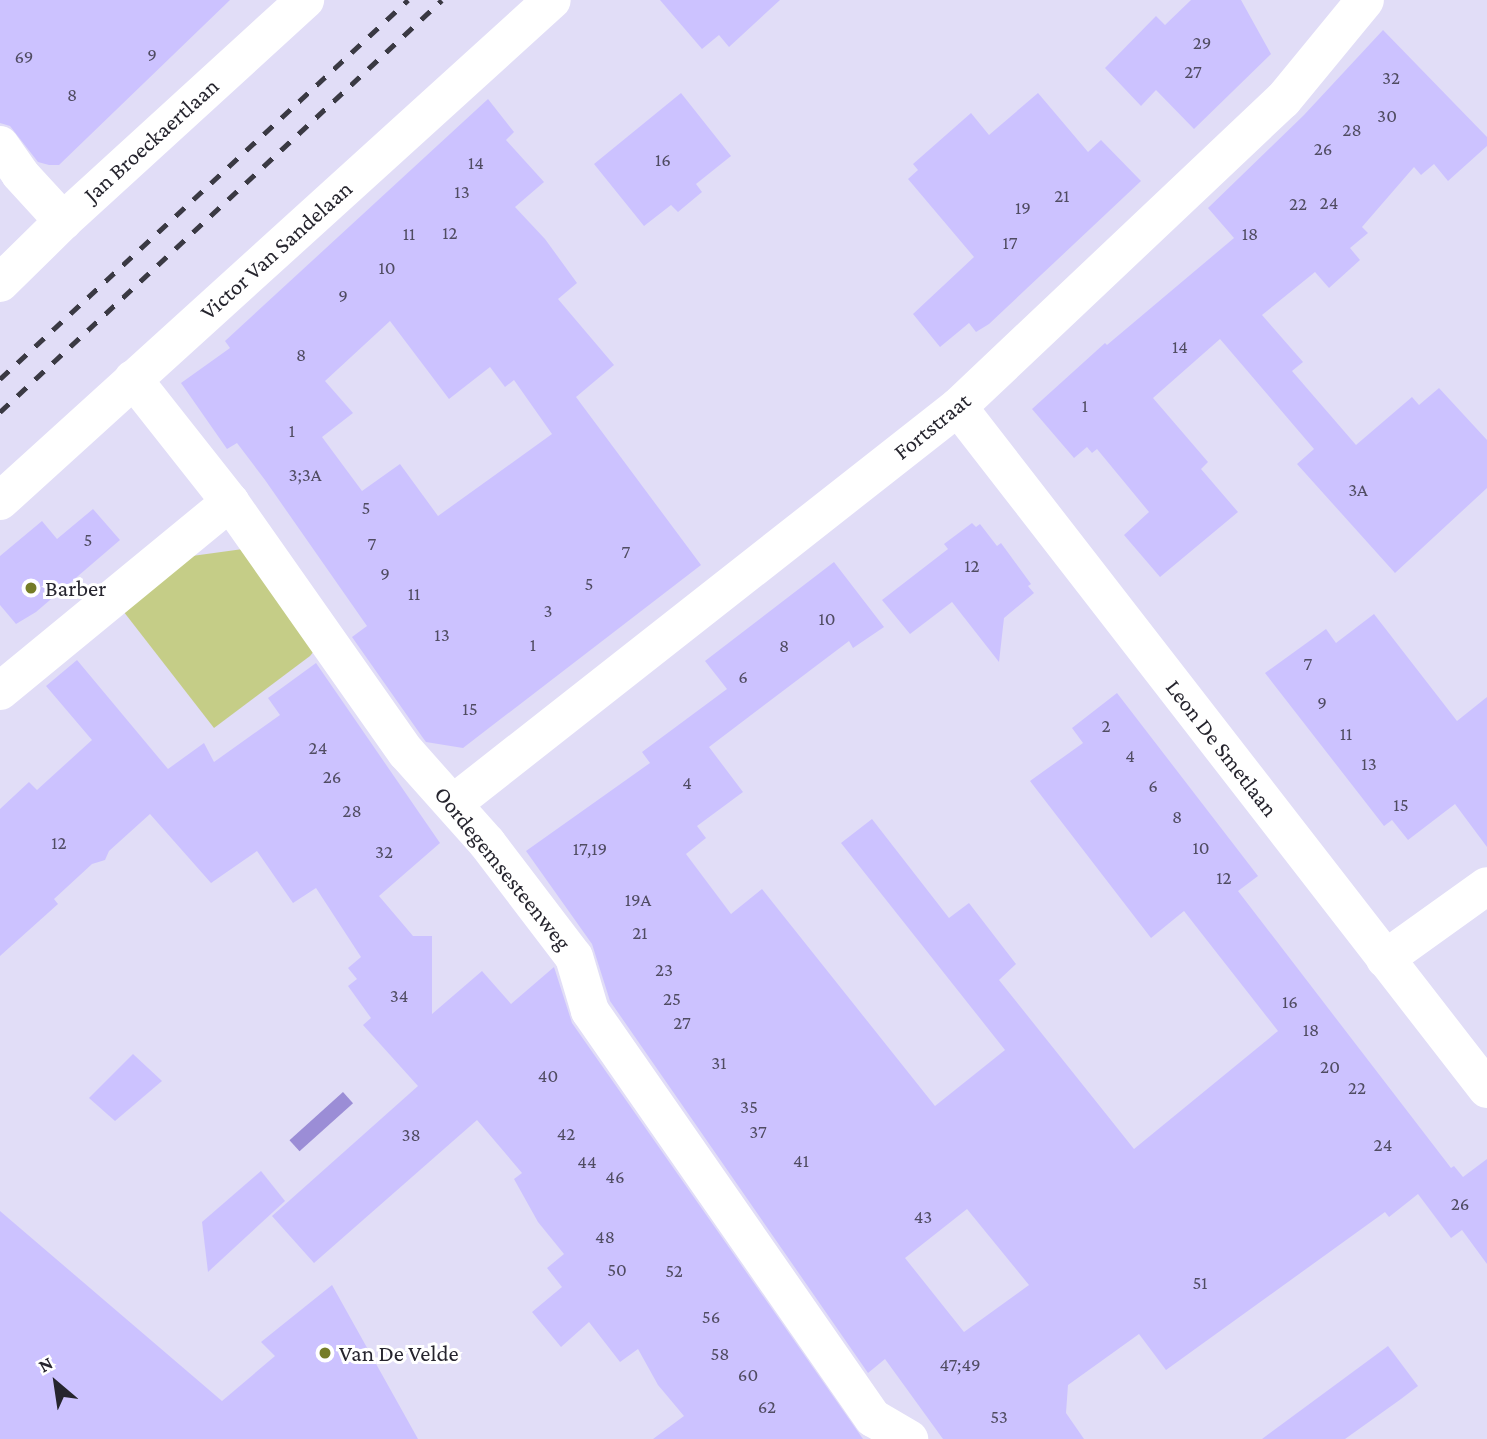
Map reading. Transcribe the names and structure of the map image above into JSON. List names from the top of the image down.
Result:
{
  "streets": {
    "street": [
      "Jan Broeckaertlaan",
      "Victor Van Sandelaan",
      "Fortstraat",
      "Leon De Smetlaan",
      "Oordegemsesteenweg"
    ]
  },
  "crossings": [
    ["Victor Van Sandelaan", "Oordegemsesteenweg"],
    ["Fortstraat", "Leon De Smetlaan"],
    ["Fortstraat", "Oordegemsesteenweg"]
  ],
  "places": ["Barber", "Van De Velde"],
  "house_numbers": [
    "29",
    "9",
    "69",
    "27",
    "32",
    "8",
    "30",
    "28",
    "26",
    "16",
    "14",
    "13",
    "21",
    "24",
    "22",
    "19",
    "12",
    "11",
    "18",
    "17",
    "10",
    "9",
    "14",
    "8",
    "1",
    "1",
    "3;3A",
    "3A",
    "5",
    "5",
    "7",
    "7",
    "12",
    "9",
    "5",
    "11",
    "3",
    "10",
    "13",
    "1",
    "8",
    "7",
    "6",
    "9",
    "15",
    "2",
    "11",
    "24",
    "4",
    "13",
    "26",
    "4",
    "6",
    "15",
    "28",
    "8",
    "12",
    "10",
    "17,19",
    "32",
    "12",
    "19A",
    "21",
    "23",
    "34",
    "25",
    "16",
    "27",
    "18",
    "31",
    "20",
    "40",
    "22",
    "35",
    "37",
    "42",
    "38",
    "24",
    "41",
    "44",
    "46",
    "26",
    "43",
    "48",
    "50",
    "52",
    "51",
    "56",
    "58",
    "47;49",
    "60",
    "62",
    "53"
  ],
  "north": "top left"
}
